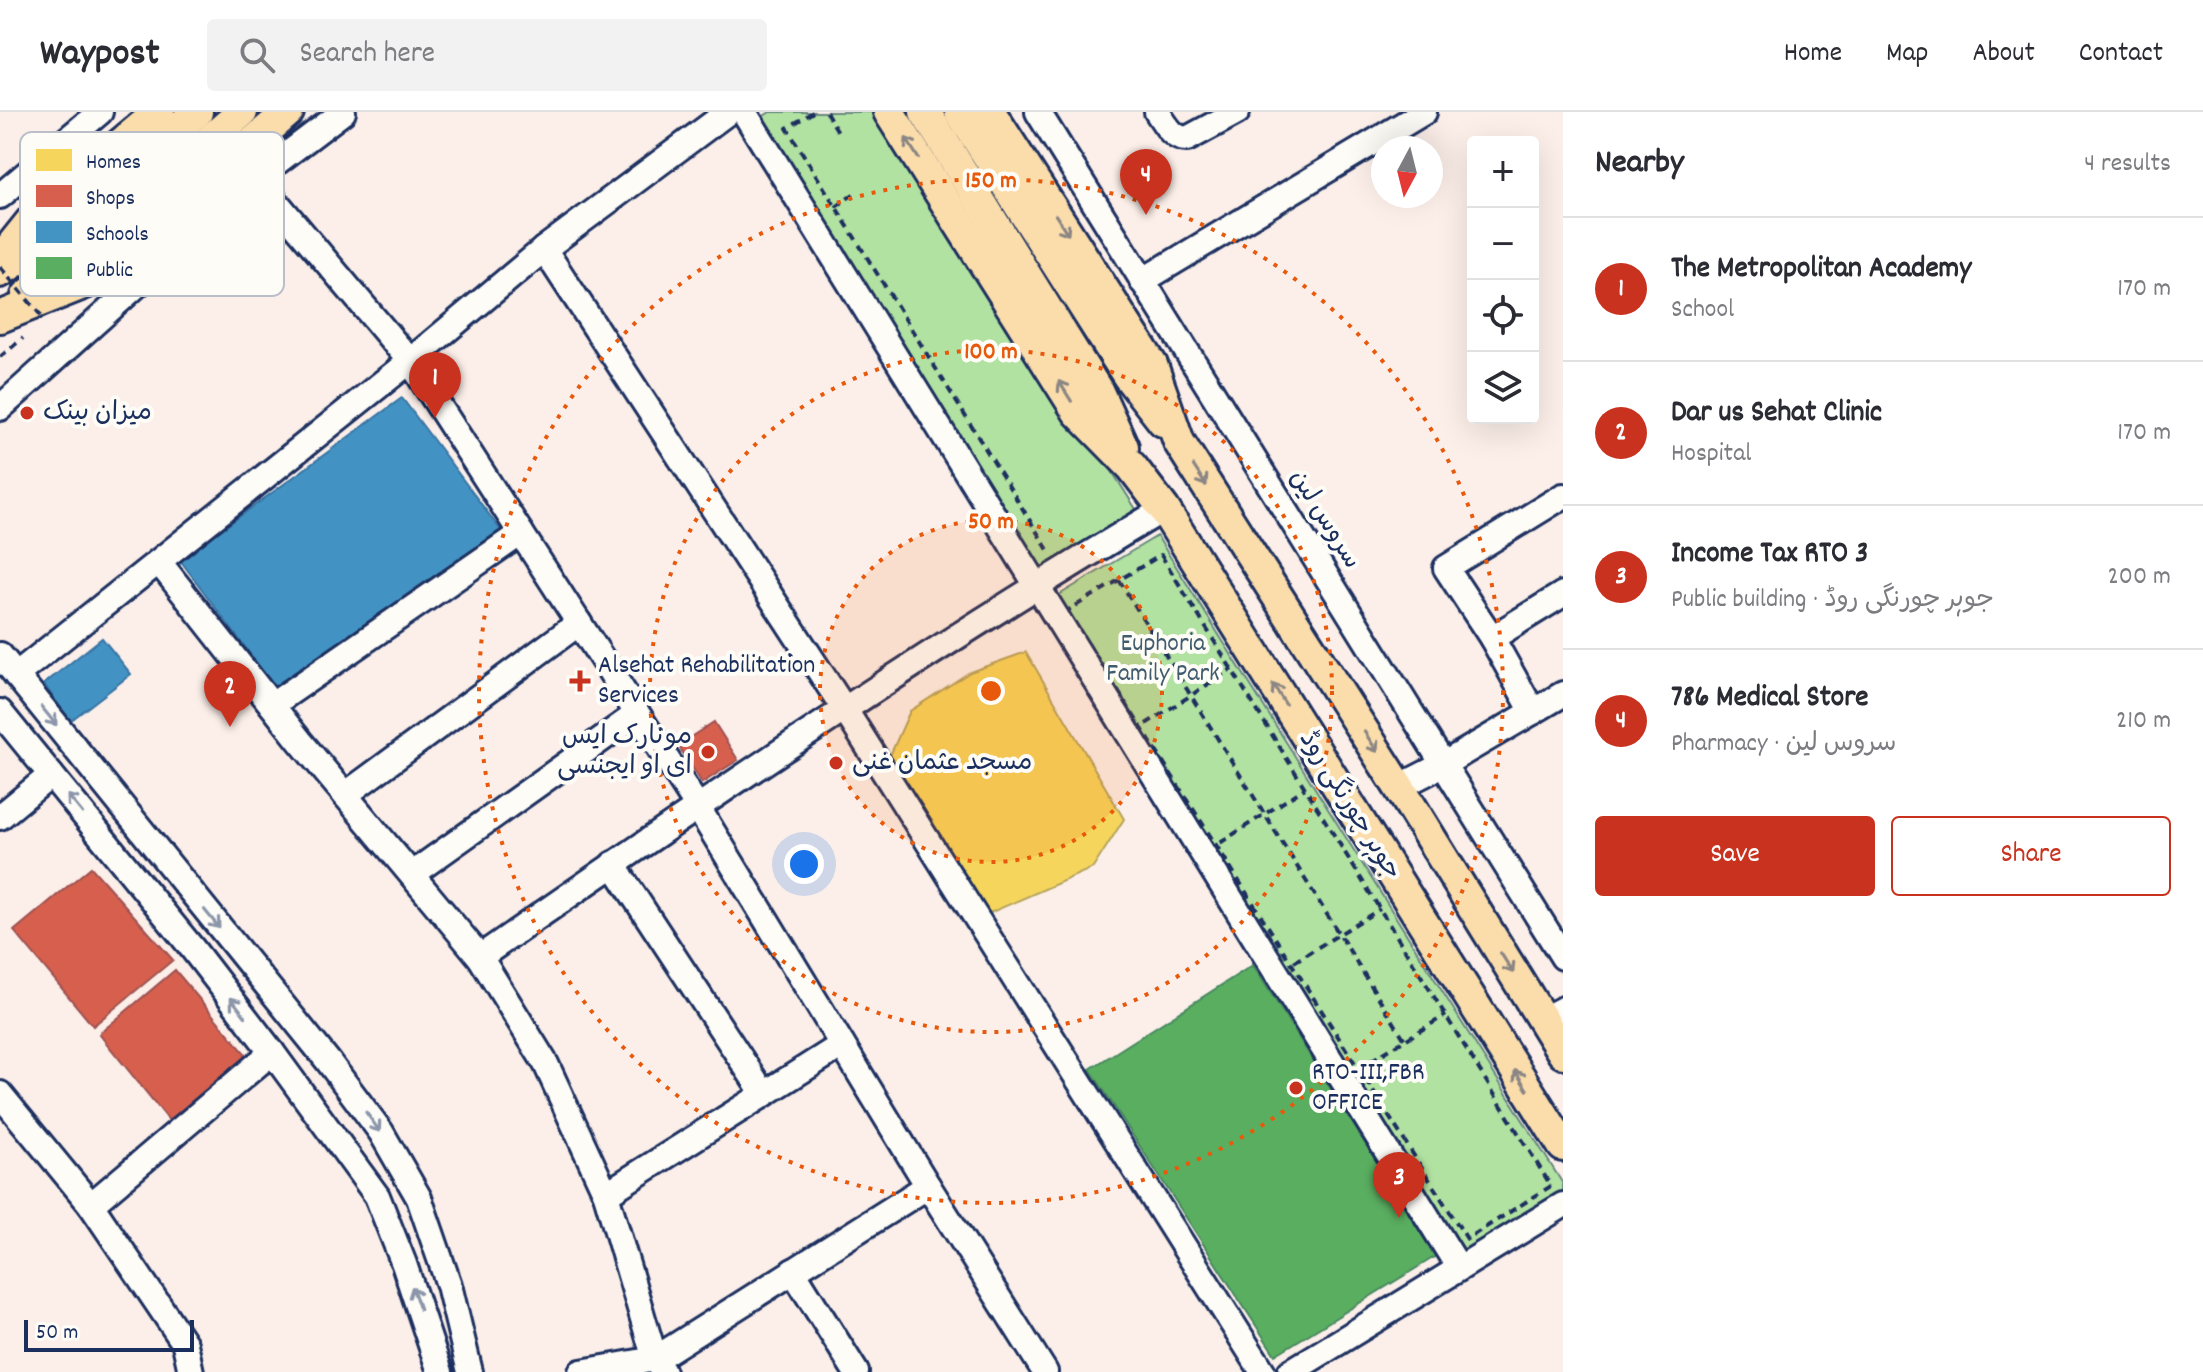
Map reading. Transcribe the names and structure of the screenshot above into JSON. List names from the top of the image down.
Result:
{
  "streets": {
    "main road": ["جوہر چورنگی روڈ"],
    "street": ["سروس لین"]
  },
  "parks": ["Euphoria Family Park"],
  "places": {
    "other": [
      "میزان بینک",
      "مونارک ایس ای او ایجنسی",
      "مسجد عثمان غنی",
      "RTO-III,FBR OFFICE"
    ],
    "health": ["Alsehat Rehabilitation Services"]
  },
  "legend": [
    "Homes",
    "Shops",
    "Schools",
    "Public"
  ],
  "scale_bar": "50 m",
  "north": "bottom",
  "page": {
    "header": "Waypost",
    "search": "Search here",
    "nav": [
      "Home",
      "Map",
      "About",
      "Contact"
    ],
    "heading": ["Nearby", "4 results"],
    "map_buttons": ["+", "−"],
    "pins": [
      "4",
      "1",
      "2",
      "3"
    ],
    "list": [
      {
        "mark": "1",
        "name": "The Metropolitan Academy",
        "note": "School",
        "value": "170 m"
      },
      {
        "mark": "2",
        "name": "Dar us Sehat Clinic",
        "note": "Hospital",
        "value": "170 m"
      },
      {
        "mark": "3",
        "name": "Income Tax RTO 3",
        "note": "Public building · جوہر چورنگی روڈ",
        "value": "200 m"
      },
      {
        "mark": "4",
        "name": "786 Medical Store",
        "note": "Pharmacy · سروس لین",
        "value": "210 m"
      }
    ],
    "buttons": ["Save", "Share"],
    "scale": "50 m"
  },
  "rings": ["150 m", "100 m", "50 m"]
}
